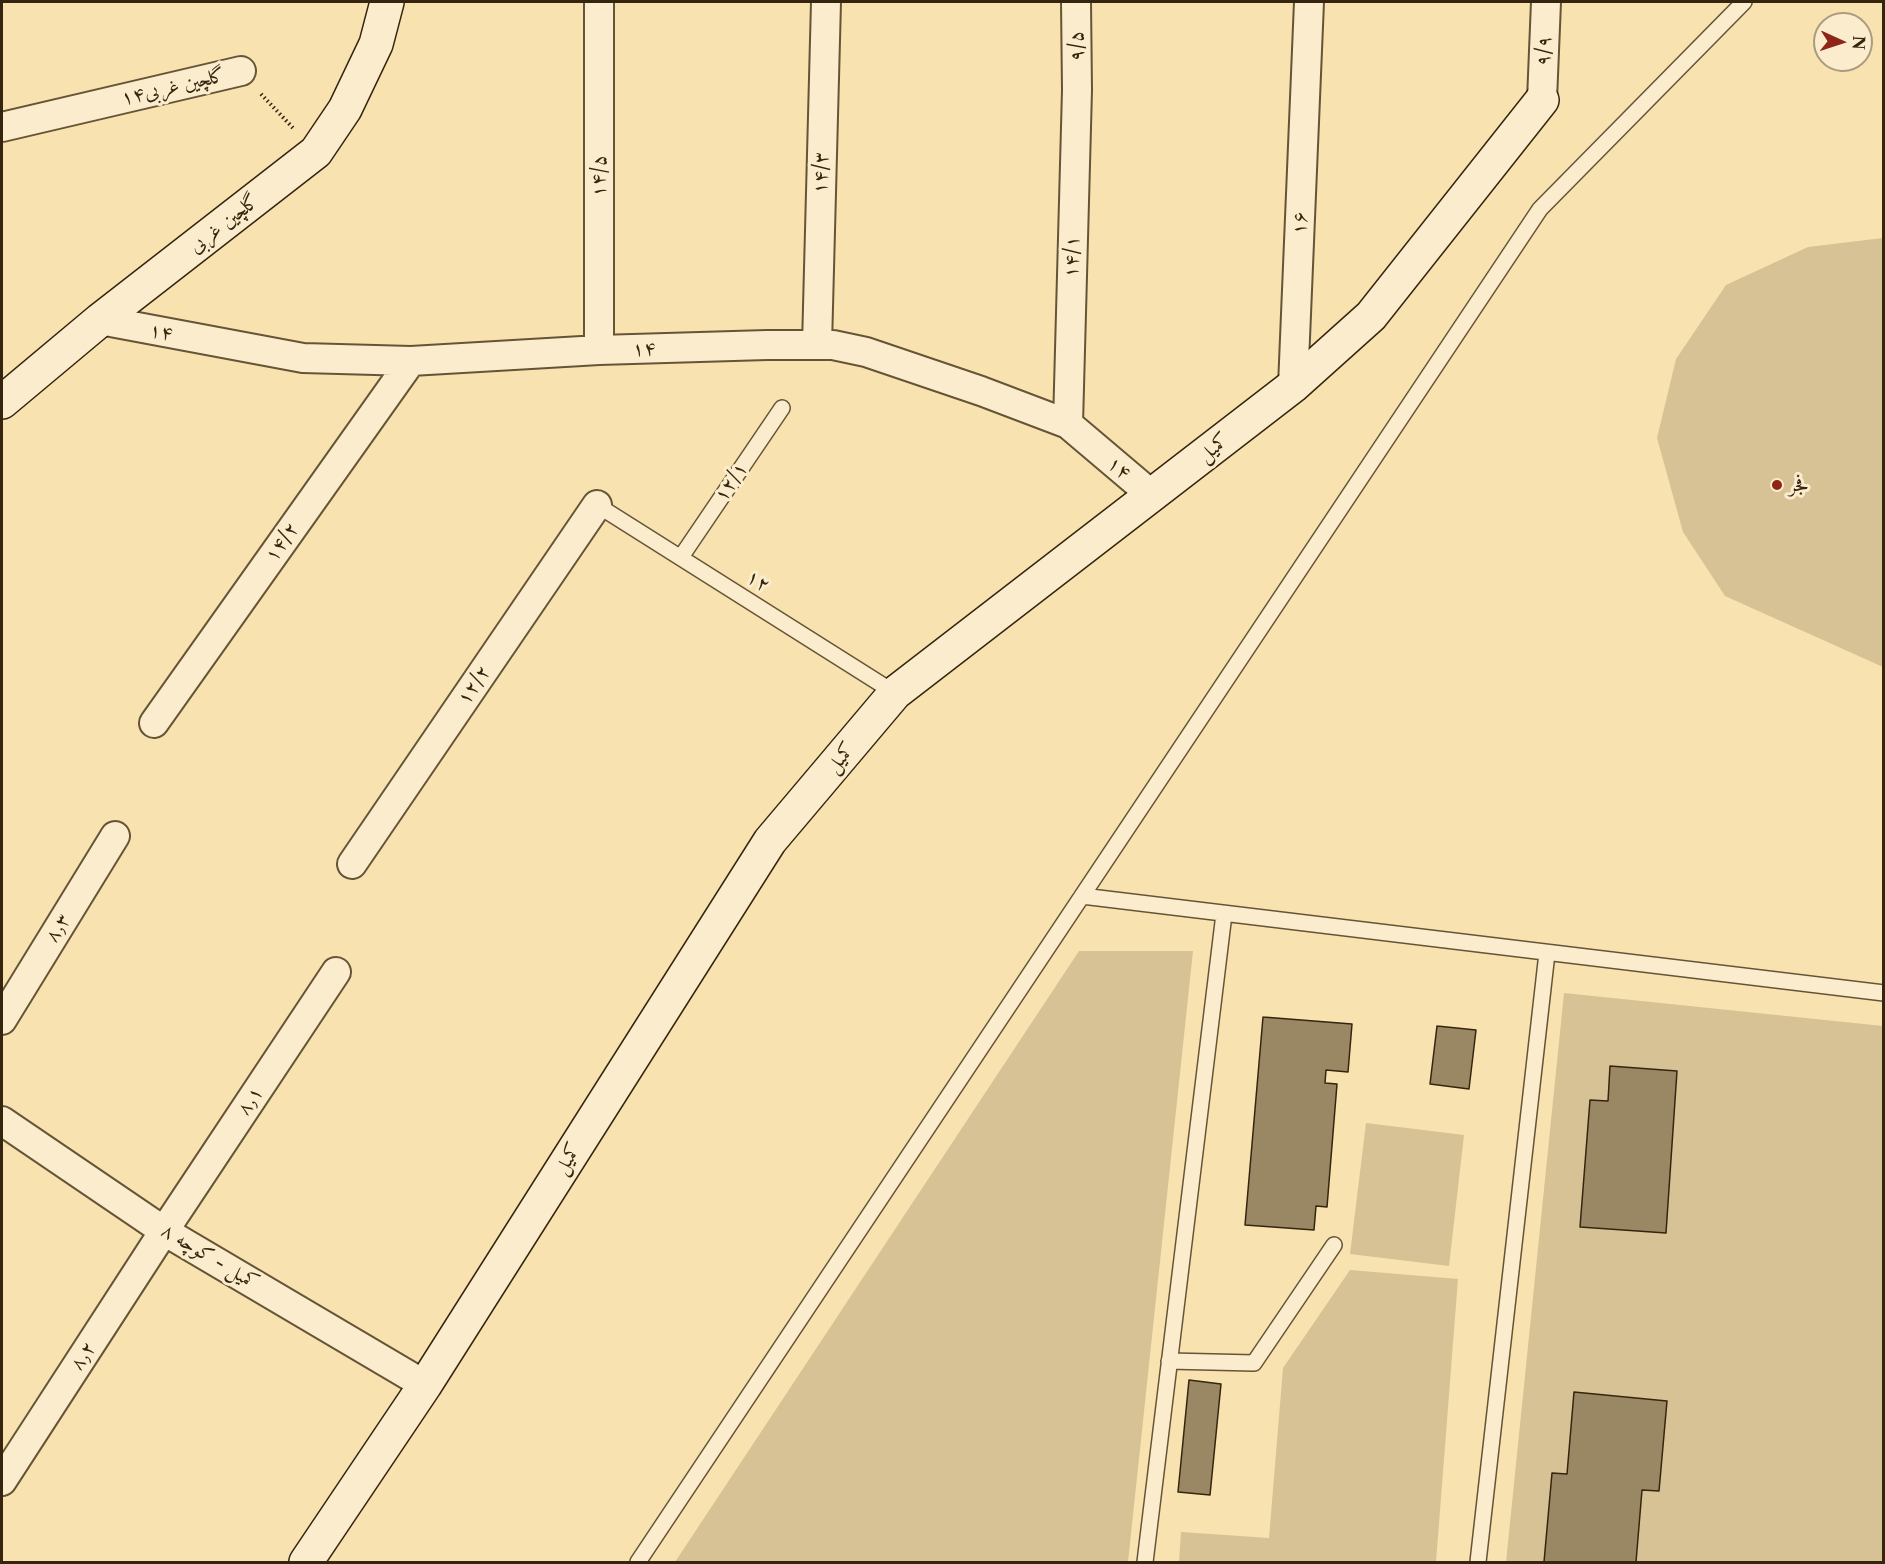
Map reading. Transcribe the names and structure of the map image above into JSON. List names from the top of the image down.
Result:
{
  "streets": {
    "street": [
      "۹/۵",
      "۹/۹",
      "گلچین غربی۱۴",
      "۱۴/۳",
      "۱۴/۵",
      "۱۶",
      "گلچین غربی",
      "۱۴/۱",
      "۱۴",
      "کمیل",
      "۱۴/۲",
      "۱۲/۲",
      "۸٫۳",
      "۸٫۱",
      "کمیل - کوچه ۸",
      "۸٫۲"
    ],
    "lane": ["۱۲/۱", "۱۲"]
  },
  "crossings": [
    ["۹/۵", "۱۴/۱"],
    ["۹/۹", "کمیل"],
    ["گلچین غربی۱۴", "گلچین غربی"],
    ["۱۴/۳", "۱۴"],
    ["۱۴/۵", "۱۴"],
    ["۱۶", "کمیل"],
    ["گلچین غربی", "۱۴"],
    ["۱۴/۱", "۱۴"],
    ["۱۴", "کمیل"],
    ["۱۴", "۱۴/۲"],
    ["کمیل", "۱۲"],
    ["کمیل", "کمیل - کوچه ۸"],
    ["۱۲/۱", "۱۲"],
    ["۱۲", "۱۲/۲"],
    ["۸٫۱", "کمیل - کوچه ۸"],
    ["۸٫۱", "۸٫۲"],
    ["کمیل - کوچه ۸", "۸٫۲"]
  ],
  "places": ["فجر"],
  "north": "right"
}
